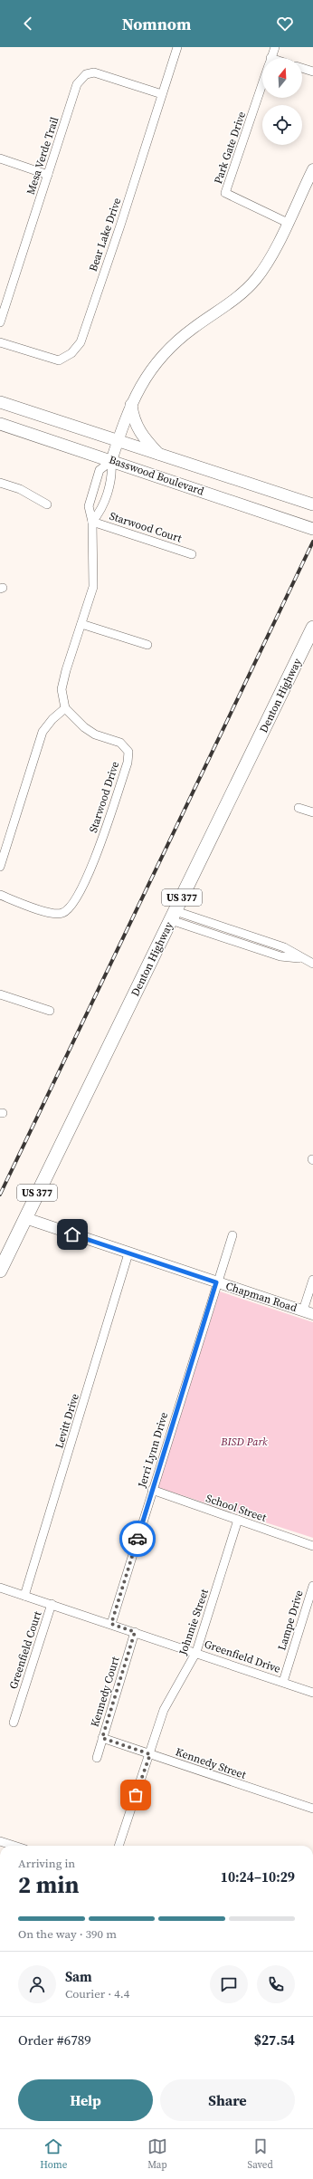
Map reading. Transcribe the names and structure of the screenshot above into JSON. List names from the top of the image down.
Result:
{
  "streets": {
    "main road": ["Basswood Boulevard", "Denton Highway", "US 377"],
    "street": [
      "Park Gate Drive",
      "Mesa Verde Trail",
      "Bear Lake Drive",
      "Starwood Court",
      "Starwood Drive",
      "Chapman Road",
      "Levitt Drive",
      "Jerri Lynn Drive",
      "School Street",
      "Lampe Drive",
      "Johnnie Street",
      "Greenfield Court",
      "Greenfield Drive",
      "Kennedy Court",
      "Kennedy Street"
    ]
  },
  "crossings": [
    ["Mesa Verde Trail", "Bear Lake Drive"],
    ["Denton Highway", "Chapman Road"],
    ["Chapman Road", "Levitt Drive"],
    ["Chapman Road", "Jerri Lynn Drive"],
    ["Levitt Drive", "Greenfield Drive"],
    ["Jerri Lynn Drive", "School Street"],
    ["Jerri Lynn Drive", "Greenfield Drive"],
    ["School Street", "Johnnie Street"],
    ["Lampe Drive", "Greenfield Drive"],
    ["Johnnie Street", "Greenfield Drive"],
    ["Johnnie Street", "Kennedy Street"],
    ["Greenfield Court", "Greenfield Drive"],
    ["Greenfield Drive", "Kennedy Court"],
    ["Kennedy Court", "Kennedy Street"]
  ],
  "parks": ["BISD Park"],
  "north": "top",
  "page": {
    "header": "Nomnom",
    "heading": ["2 min", "Arriving in", "10:24–10:29"],
    "panel": [
      "Sam",
      "Courier · 4.4",
      "Order #6789",
      "$27.54"
    ],
    "bar": "On the way · 390 m",
    "buttons": ["Help", "Share"],
    "tabs": ["Home", "Map", "Saved"]
  }
}
